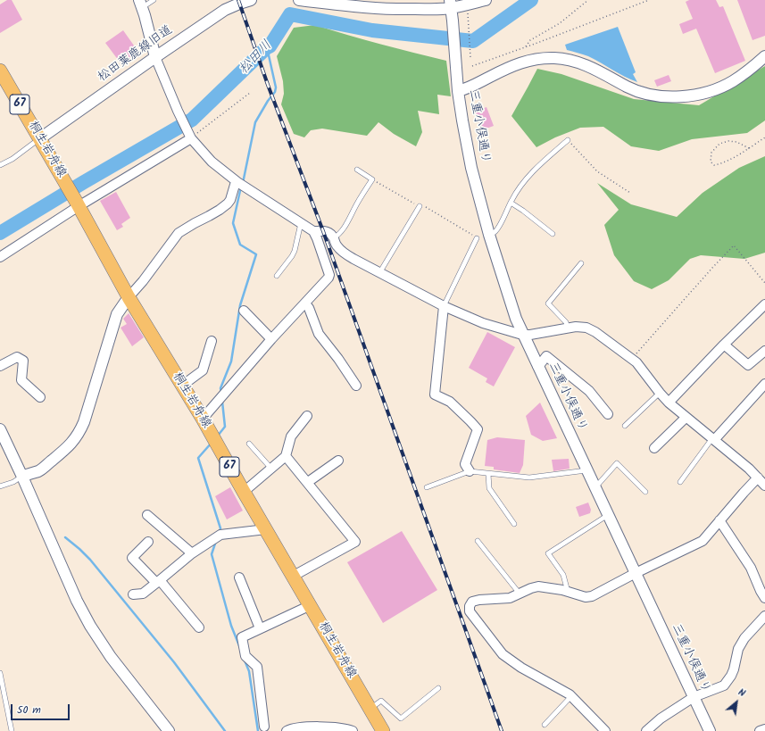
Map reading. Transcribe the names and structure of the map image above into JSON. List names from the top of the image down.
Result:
{
  "streets": {
    "main road": ["67", "桐生岩舟線"],
    "street": ["松田葉鹿線旧道", "三重小俣通り"]
  },
  "crossings": [
    ["松田葉鹿線旧道", "桐生岩舟線"]
  ],
  "water": ["松田川"],
  "scale_bar": "50 m",
  "north": "top right"
}
